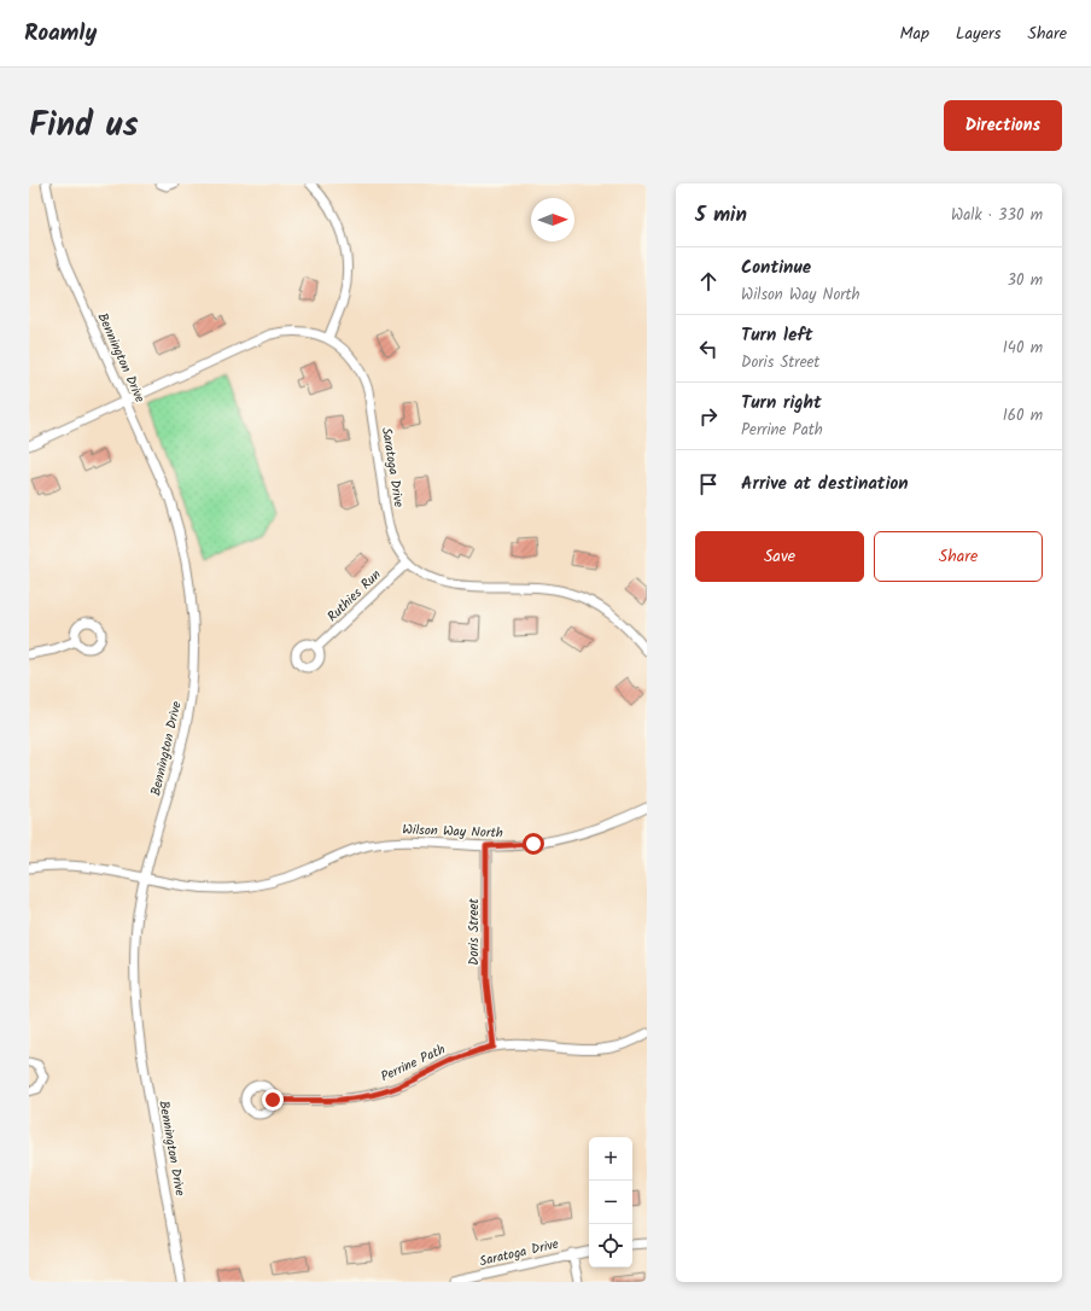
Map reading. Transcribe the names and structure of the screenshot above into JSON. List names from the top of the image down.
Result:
{
  "streets": {
    "street": [
      "Bennington Drive",
      "Saratoga Drive",
      "Ruthies Run",
      "Wilson Way North",
      "Doris Street",
      "Perrine Path"
    ]
  },
  "crossings": [
    ["Bennington Drive", "Saratoga Drive"],
    ["Bennington Drive", "Wilson Way North"],
    ["Saratoga Drive", "Ruthies Run"],
    ["Wilson Way North", "Doris Street"],
    ["Doris Street", "Perrine Path"]
  ],
  "north": "right",
  "page": {
    "header": "Roamly",
    "nav": ["Map", "Layers", "Share"],
    "title": "Find us",
    "buttons": [
      "Directions",
      ["Save", "Share"]
    ],
    "heading": ["5 min", "Walk · 330 m"],
    "list": [
      ["Continue", "Wilson Way North", "30 m"],
      ["Turn left", "Doris Street", "140 m"],
      ["Turn right", "Perrine Path", "160 m"],
      "Arrive at destination"
    ],
    "map_buttons": ["+", "−"]
  }
}
